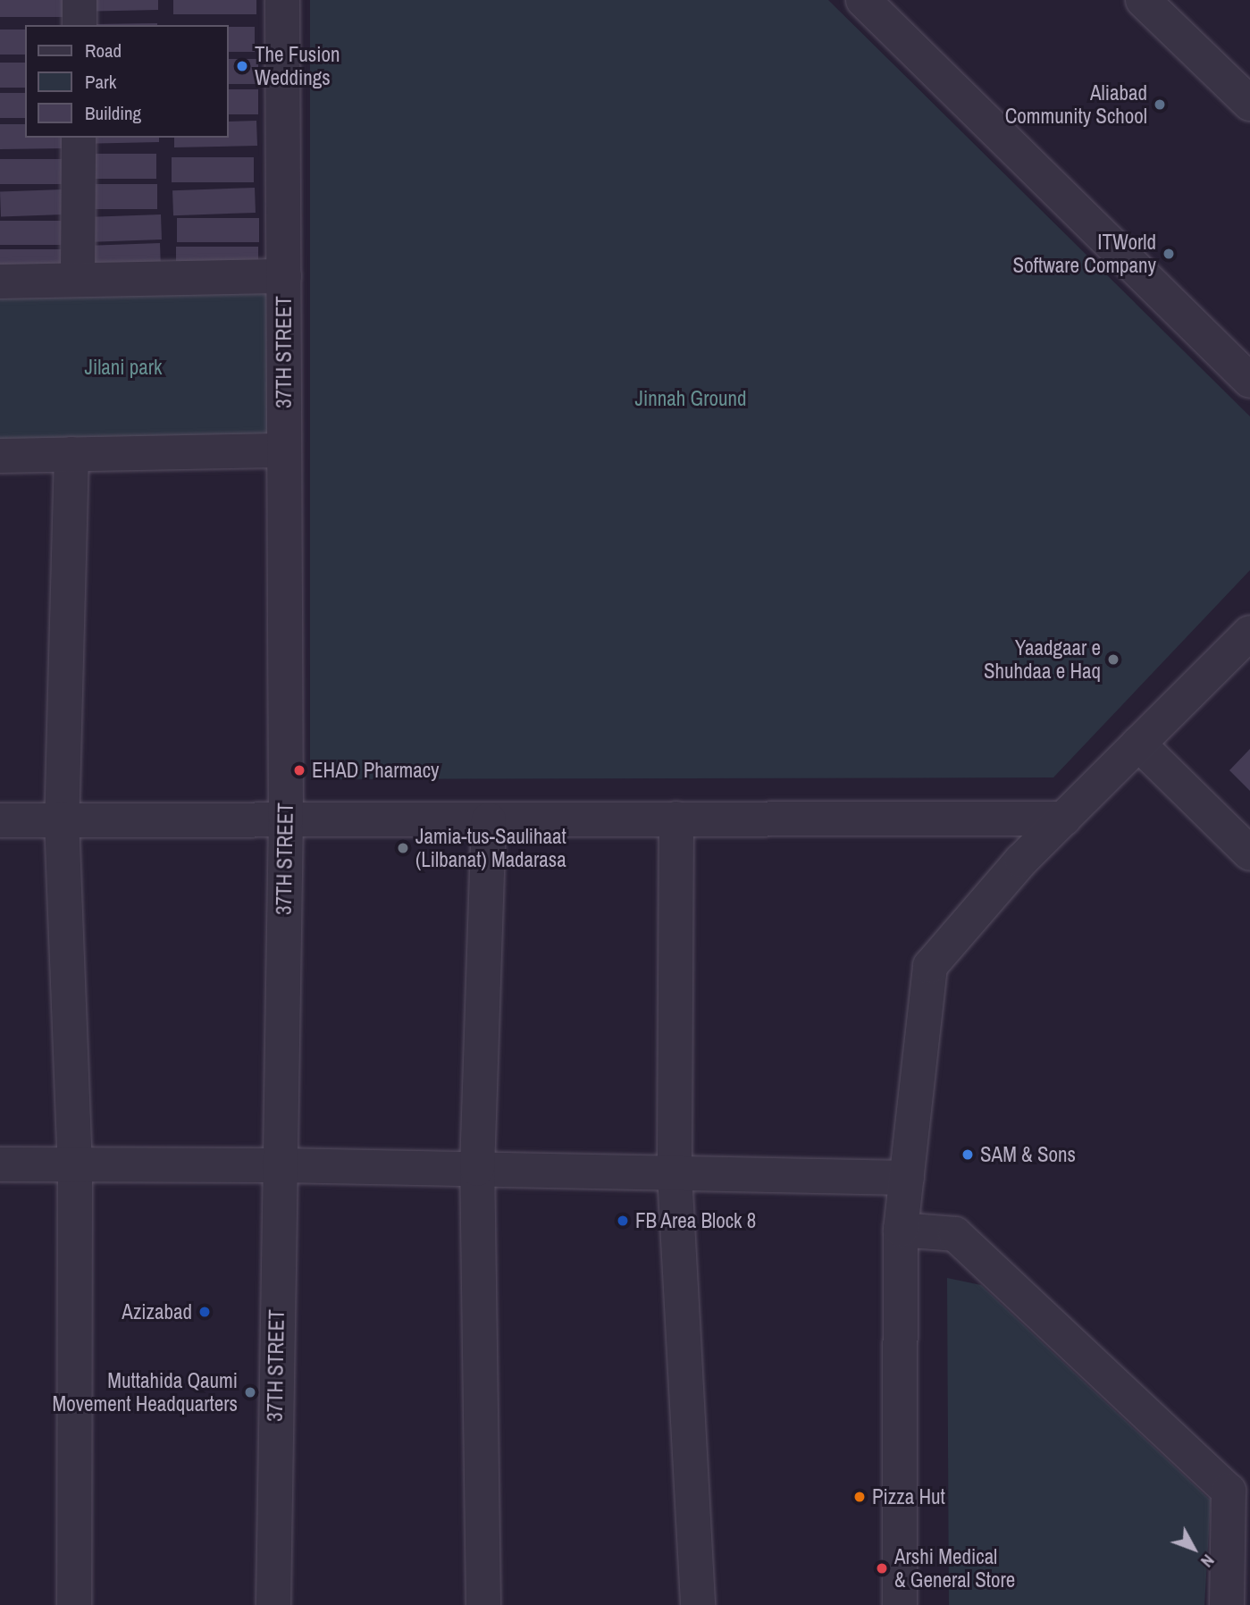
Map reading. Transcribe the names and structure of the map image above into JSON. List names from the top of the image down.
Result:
{
  "streets": {
    "street": ["37TH STREET"]
  },
  "parks": ["Jilani park", "Jinnah Ground"],
  "places": [
    "The Fusion Weddings",
    "Aliabad Community School",
    "ITWorld Software Company",
    "Yaadgaar e Shuhdaa e Haq",
    "EHAD Pharmacy",
    "Jamia-tus-Saulihaat (Lilbanat) Madarasa",
    "SAM & Sons",
    "FB Area Block 8",
    "Azizabad",
    "Muttahida Qaumi Movement Headquarters",
    "Pizza Hut",
    "Arshi Medical & General Store"
  ],
  "legend": ["Road", "Park", "Building"],
  "north": "bottom right"
}
